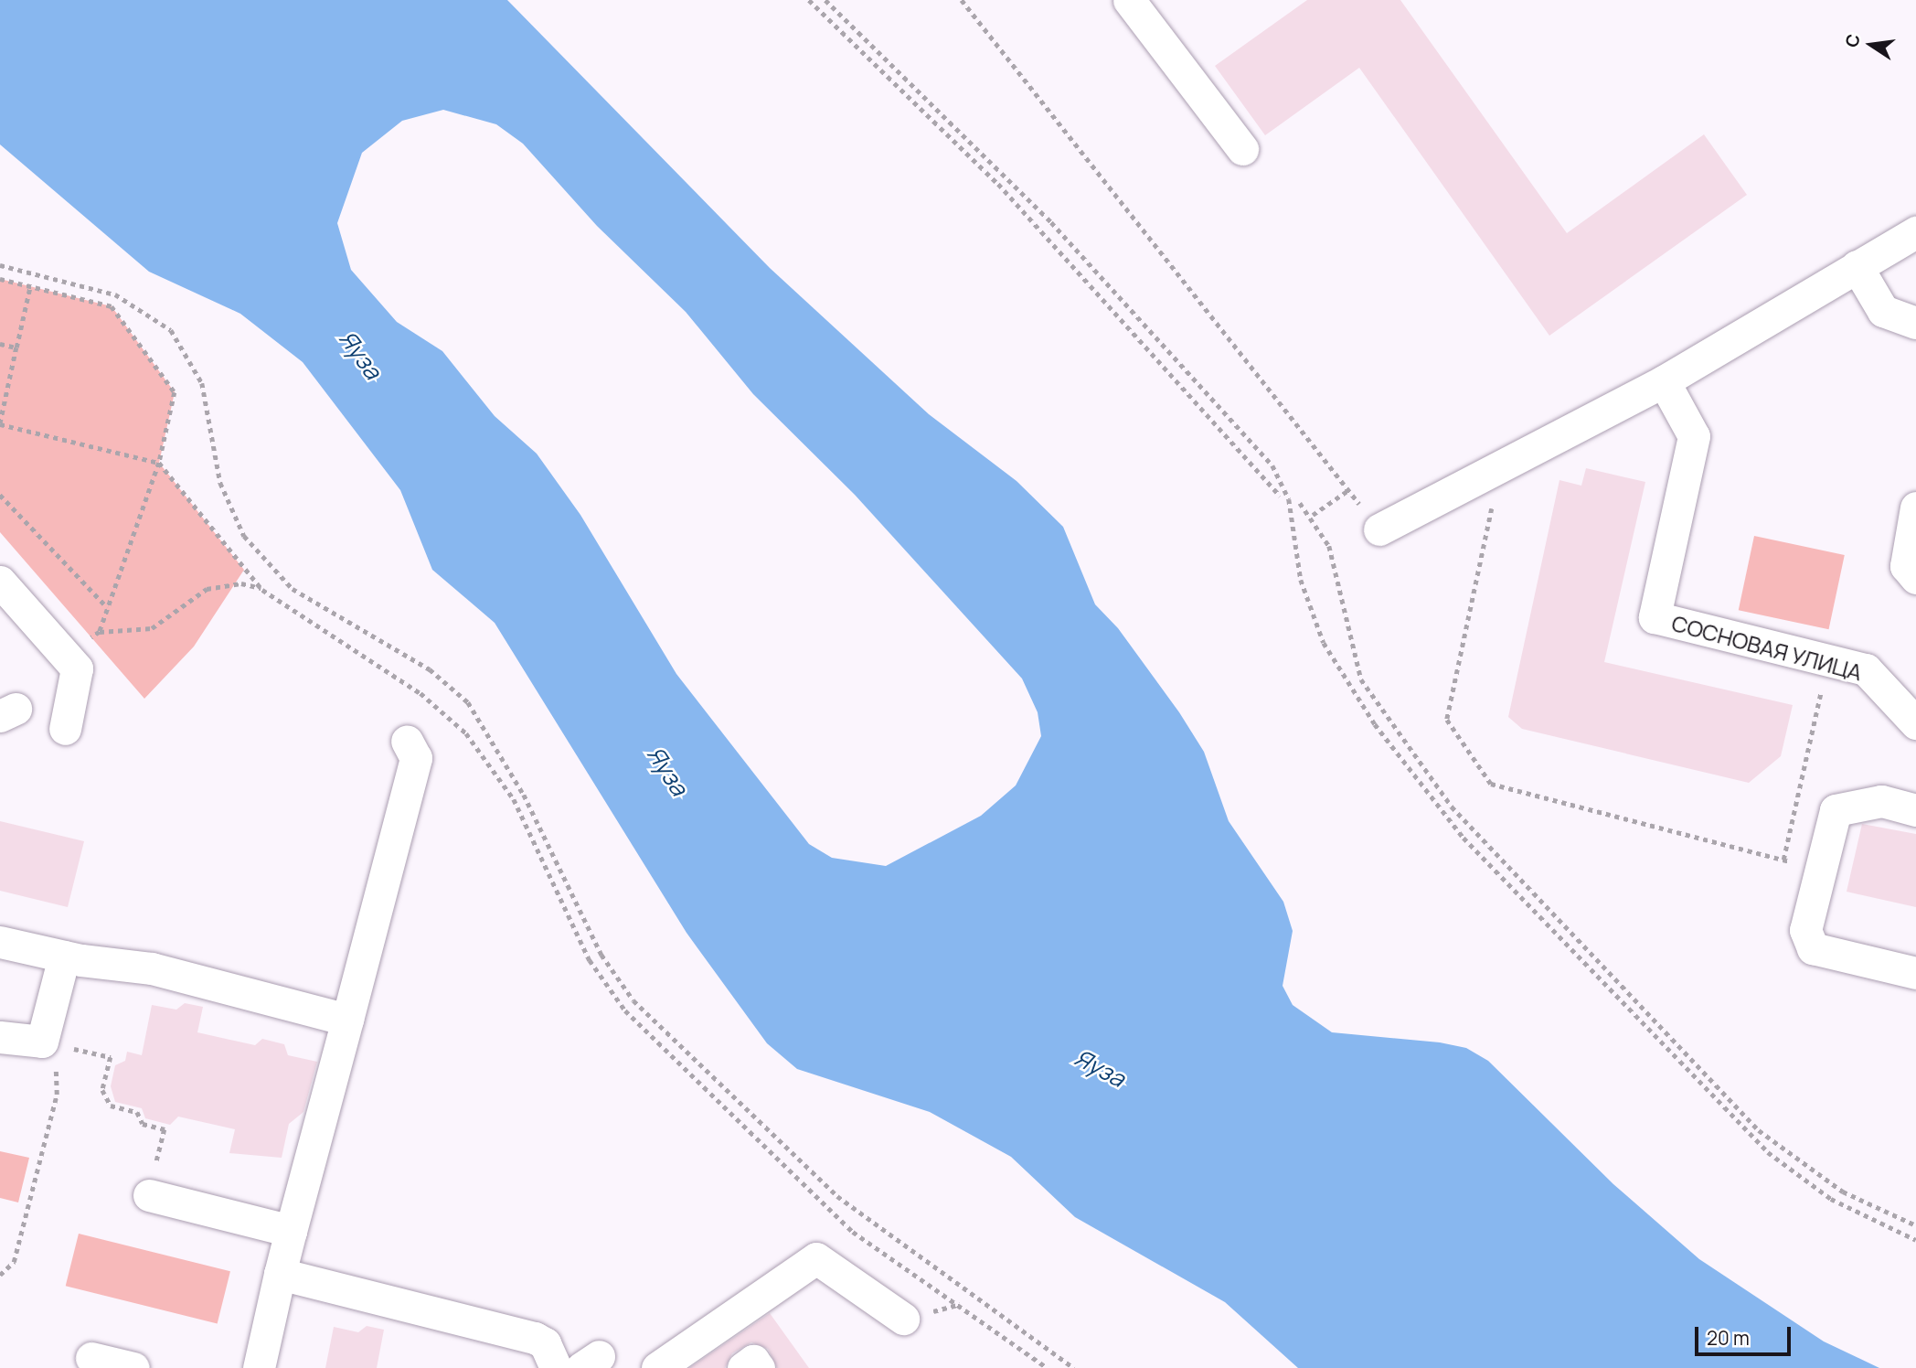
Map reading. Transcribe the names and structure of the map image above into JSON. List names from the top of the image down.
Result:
{
  "streets": {
    "street": ["СОСНОВАЯ УЛИЦА"]
  },
  "water": ["Яуза"],
  "scale_bar": "20 m",
  "north": "left"
}
